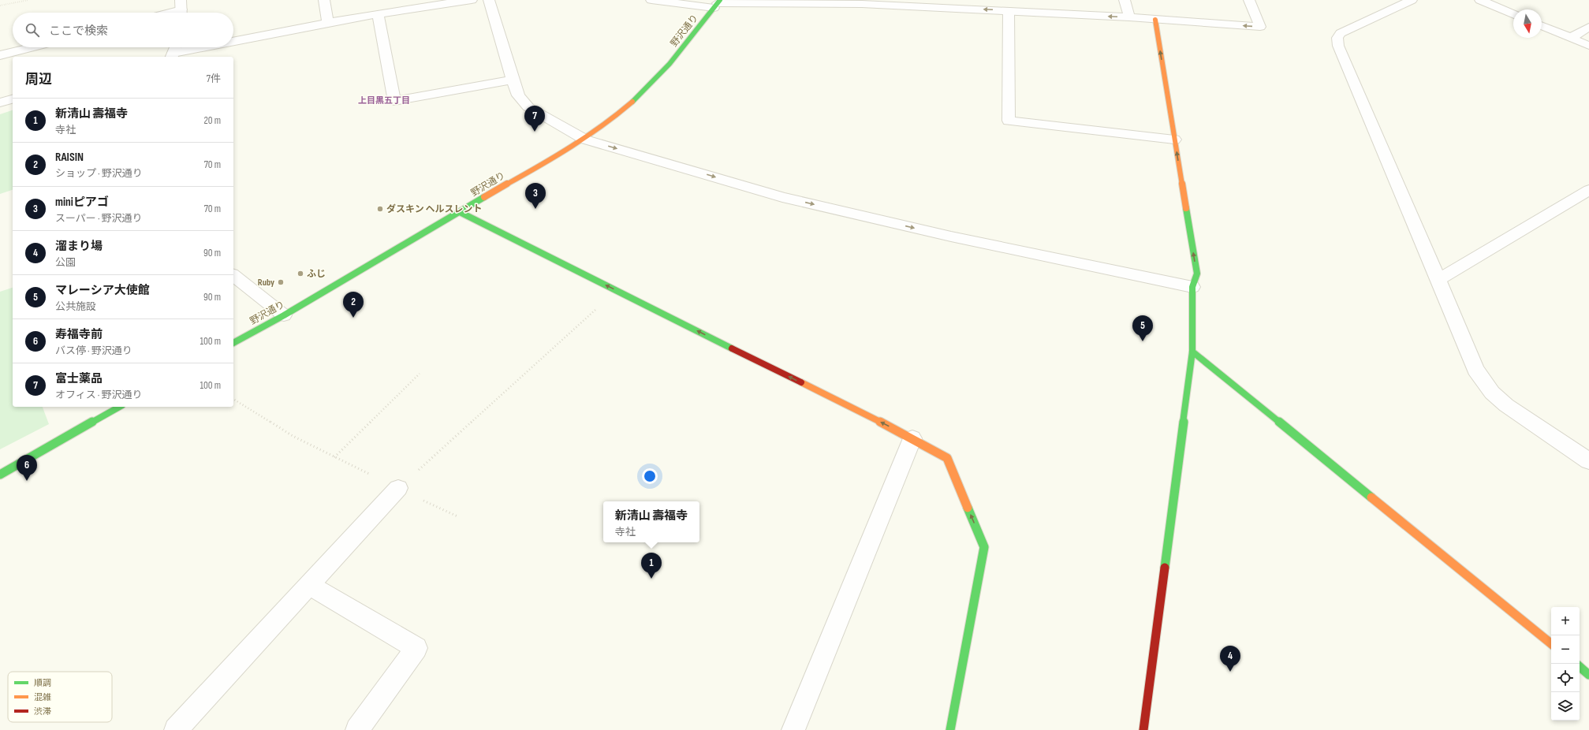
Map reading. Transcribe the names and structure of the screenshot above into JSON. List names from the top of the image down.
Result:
{
  "streets": {
    "street": ["野沢通り"]
  },
  "districts": ["上目黒五丁目"],
  "places": ["ダスキン ヘルスレント", "ふじ", "Ruby"],
  "legend": ["順調", "混雑", "渋滞"],
  "north": "bottom",
  "page": {
    "search": "ここで検索",
    "heading": ["周辺", "7件"],
    "list": [
      {
        "mark": "1",
        "name": "新清山 壽福寺",
        "note": "寺社",
        "value": "20 m"
      },
      {
        "mark": "2",
        "name": "RAISIN",
        "note": "ショップ · 野沢通り",
        "value": "70 m"
      },
      {
        "mark": "3",
        "name": "miniピアゴ",
        "note": "スーパー · 野沢通り",
        "value": "70 m"
      },
      {
        "mark": "4",
        "name": "溜まり場",
        "note": "公園",
        "value": "90 m"
      },
      {
        "mark": "5",
        "name": "マレーシア大使館",
        "note": "公共施設",
        "value": "90 m"
      },
      {
        "mark": "6",
        "name": "寿福寺前",
        "note": "バス停 · 野沢通り",
        "value": "100 m"
      },
      {
        "mark": "7",
        "name": "富士薬品",
        "note": "オフィス · 野沢通り",
        "value": "100 m"
      }
    ],
    "pins": [
      "7",
      "3",
      "2",
      "5",
      "6",
      "1",
      "4"
    ],
    "popup": ["新清山 壽福寺", "寺社"],
    "map_buttons": ["+", "−"]
  }
}
